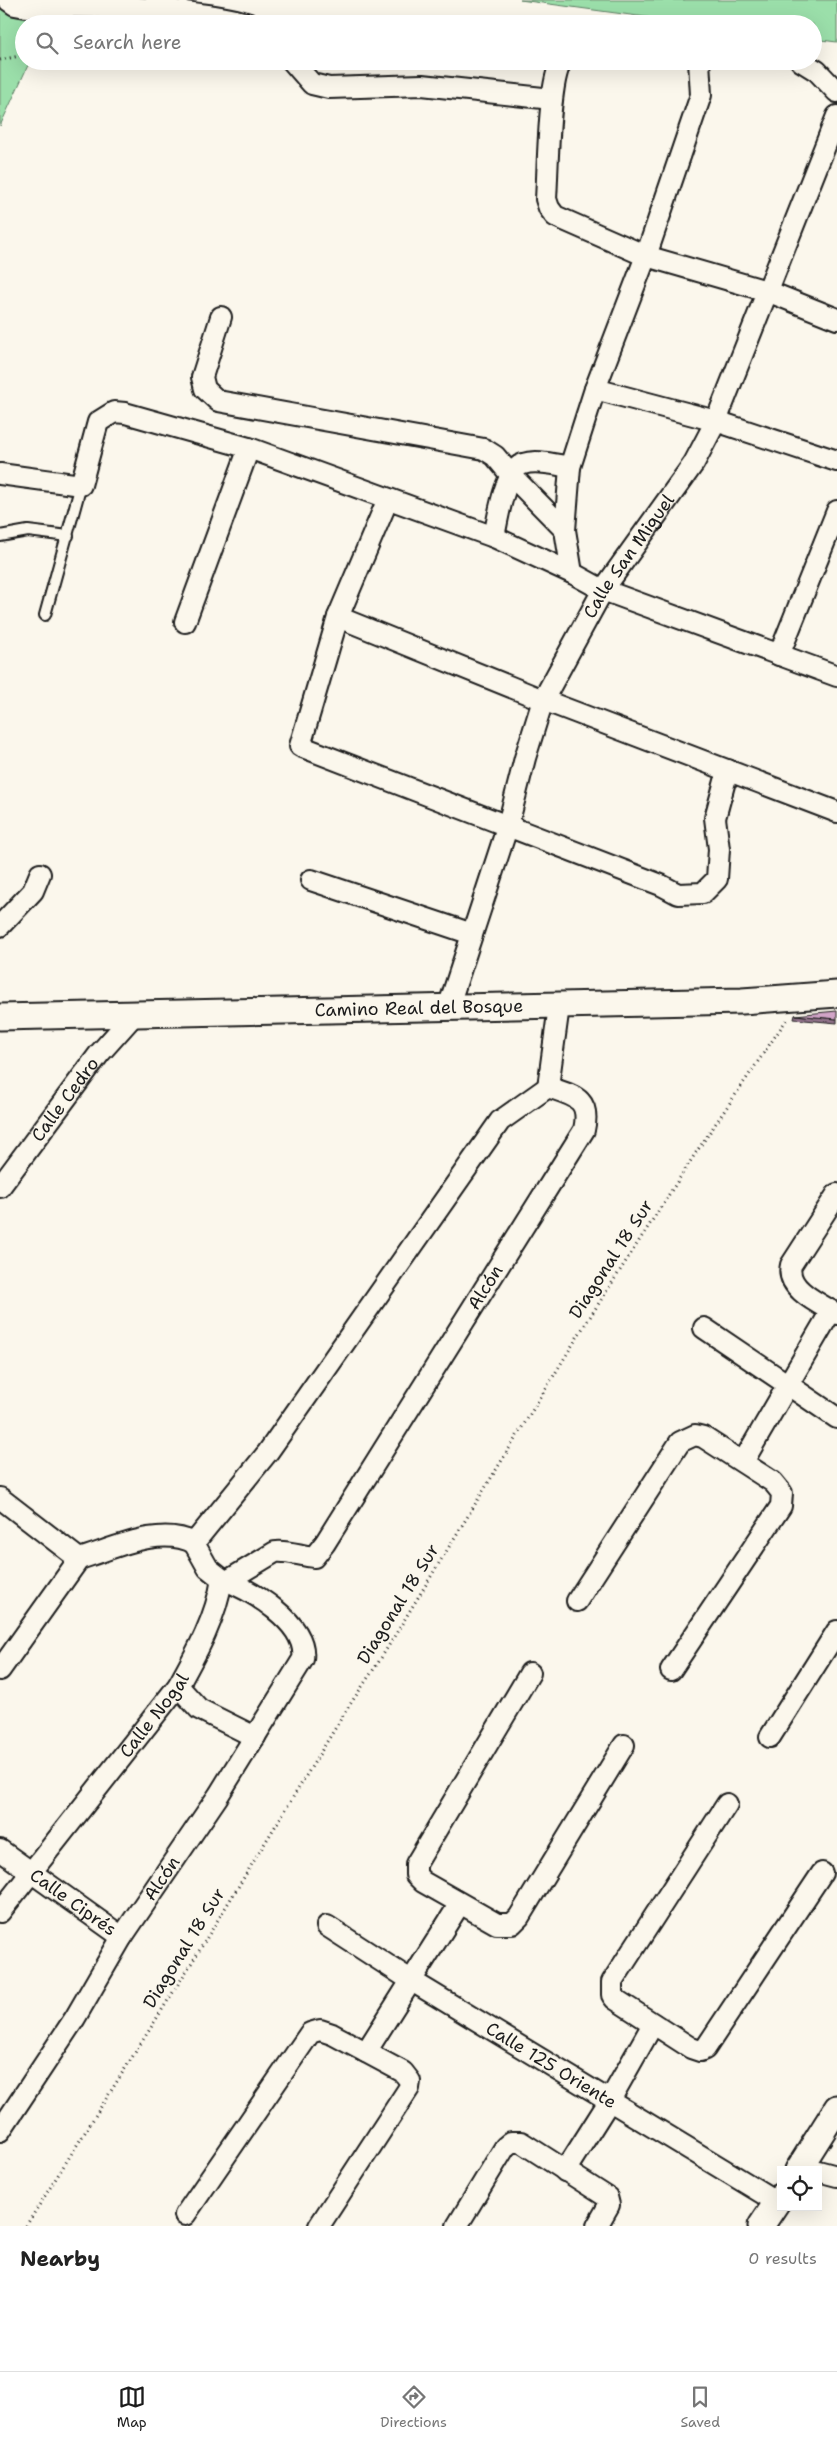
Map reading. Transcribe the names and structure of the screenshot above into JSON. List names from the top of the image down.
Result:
{
  "streets": {
    "street": [
      "Calle San Miguel",
      "Camino Real del Bosque",
      "Calle Cedro",
      "Alcón",
      "Calle Nogal",
      "Calle Ciprés",
      "Calle 125 Oriente"
    ],
    "path": ["Diagonal 18 Sur"]
  },
  "crossings": [
    ["Calle San Miguel", "Camino Real del Bosque"],
    ["Camino Real del Bosque", "Calle Cedro"],
    ["Camino Real del Bosque", "Diagonal 18 Sur"],
    ["Alcón", "Calle Nogal"],
    ["Alcón", "Calle Ciprés"],
    ["Calle Nogal", "Calle Ciprés"]
  ],
  "page": {
    "search": "Search here",
    "heading": ["Nearby", "0 results"],
    "nav": ["Map", "Directions", "Saved"]
  }
}
